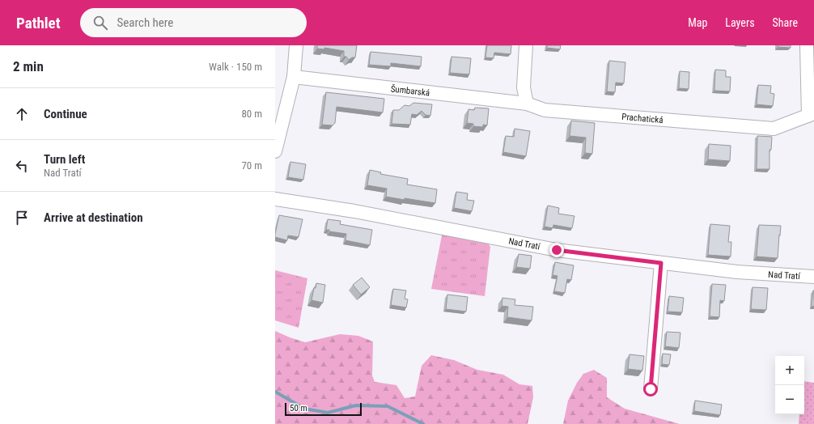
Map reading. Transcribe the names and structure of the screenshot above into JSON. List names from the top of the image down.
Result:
{
  "streets": {
    "street": ["Šumbarská", "Prachatická", "Nad Tratí"]
  },
  "crossings": [
    ["Šumbarská", "Prachatická"]
  ],
  "scale_bar": "50 m",
  "page": {
    "header": "Pathlet",
    "search": "Search here",
    "nav": ["Map", "Layers", "Share"],
    "heading": ["2 min", "Walk · 150 m"],
    "list": [
      ["Continue", "80 m"],
      ["Turn left", "Nad Tratí", "70 m"],
      "Arrive at destination"
    ],
    "map_buttons": ["+", "−"],
    "scale": "50 m"
  }
}
